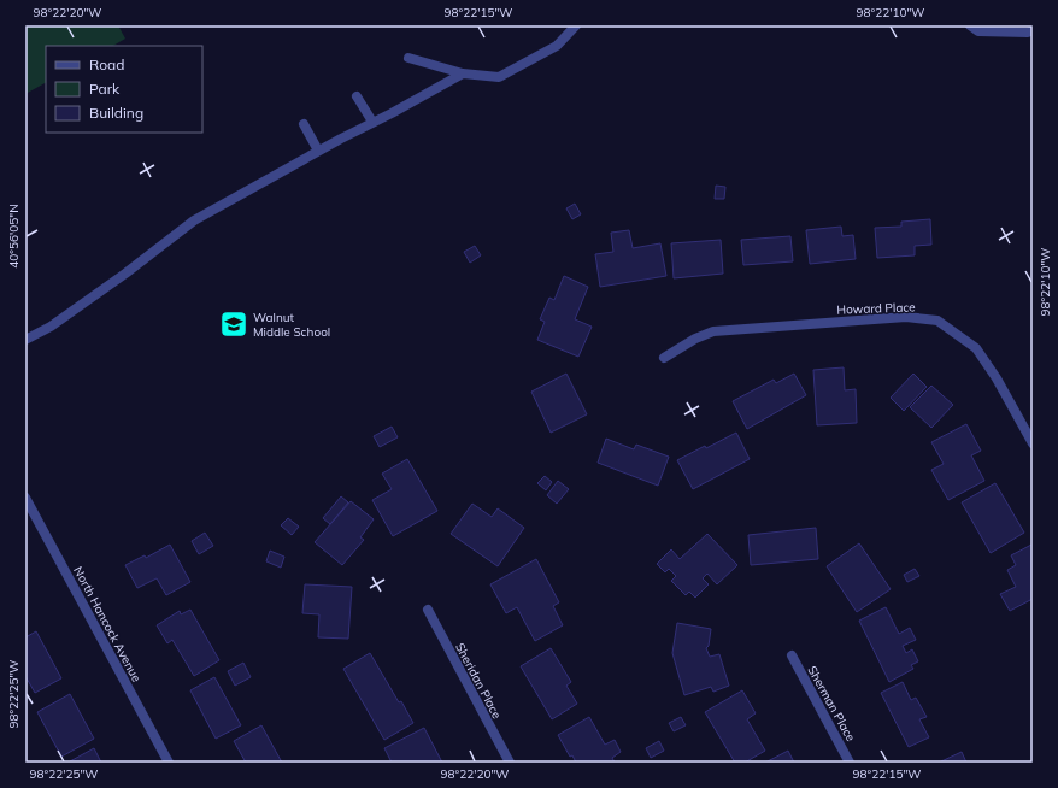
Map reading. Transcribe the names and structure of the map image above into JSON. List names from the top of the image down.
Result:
{
  "streets": {
    "street": [
      "Howard Place",
      "North Hancock Avenue",
      "Sheridan Place",
      "Sherman Place"
    ]
  },
  "places": {
    "school or university": ["Walnut Middle School"]
  },
  "legend": ["Road", "Park", "Building"],
  "coordinates": [
    "98°22'20\"W",
    "98°22'15\"W",
    "98°22'10\"W",
    "40°56'05\"N",
    "98°22'25\"W"
  ]
}
